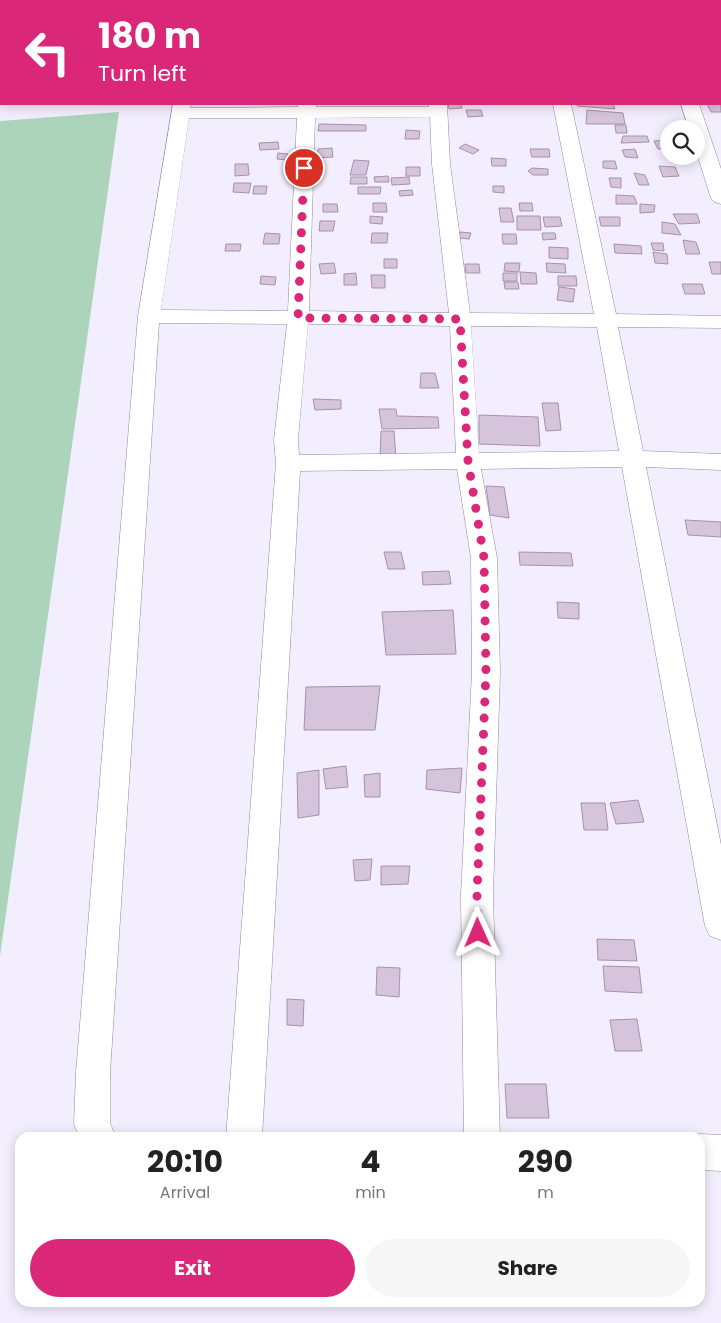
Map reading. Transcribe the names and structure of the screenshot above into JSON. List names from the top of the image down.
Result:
{
  "page": {
    "turn": ["180 m", "Turn left"],
    "eta": [
      "20:10",
      "Arrival",
      "4",
      "min",
      "290",
      "m"
    ],
    "buttons": ["Exit", "Share"]
  }
}
